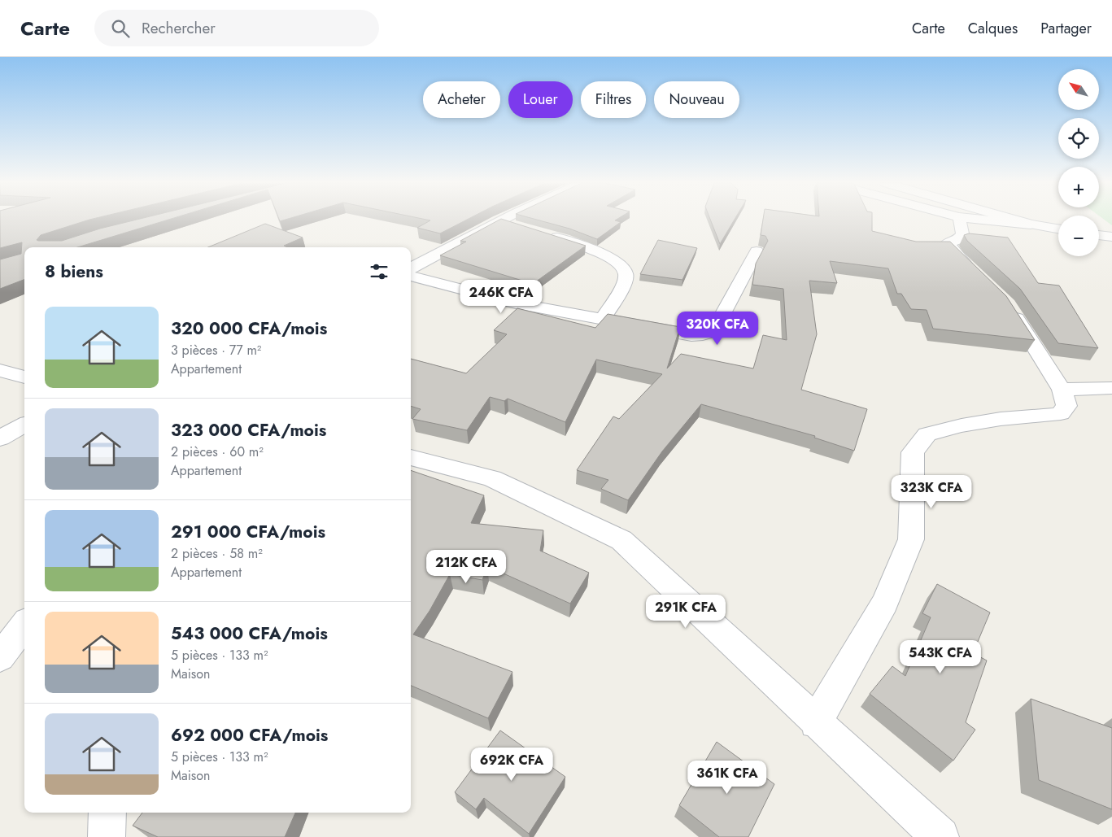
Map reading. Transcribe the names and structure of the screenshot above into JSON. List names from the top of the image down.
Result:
{
  "north": "top left",
  "page": {
    "header": "Carte",
    "search": "Rechercher",
    "nav": ["Carte", "Calques", "Partager"],
    "map_buttons": ["+", "−"],
    "chip": [
      "Acheter",
      "Louer",
      "Filtres",
      "Nouveau"
    ],
    "heading": "8 biens",
    "price": [
      "246K CFA",
      "320K CFA",
      "323K CFA",
      "212K CFA",
      "291K CFA",
      "543K CFA",
      "692K CFA",
      "361K CFA"
    ],
    "list": [
      {
        "name": "320 000 CFA/mois",
        "note": "3 pièces · 77 m² · Appartement"
      },
      {
        "name": "323 000 CFA/mois",
        "note": "2 pièces · 60 m² · Appartement"
      },
      {
        "name": "291 000 CFA/mois",
        "note": "2 pièces · 58 m² · Appartement"
      },
      {
        "name": "543 000 CFA/mois",
        "note": "5 pièces · 133 m² · Maison"
      },
      {
        "name": "692 000 CFA/mois",
        "note": "5 pièces · 133 m² · Maison"
      }
    ]
  }
}
